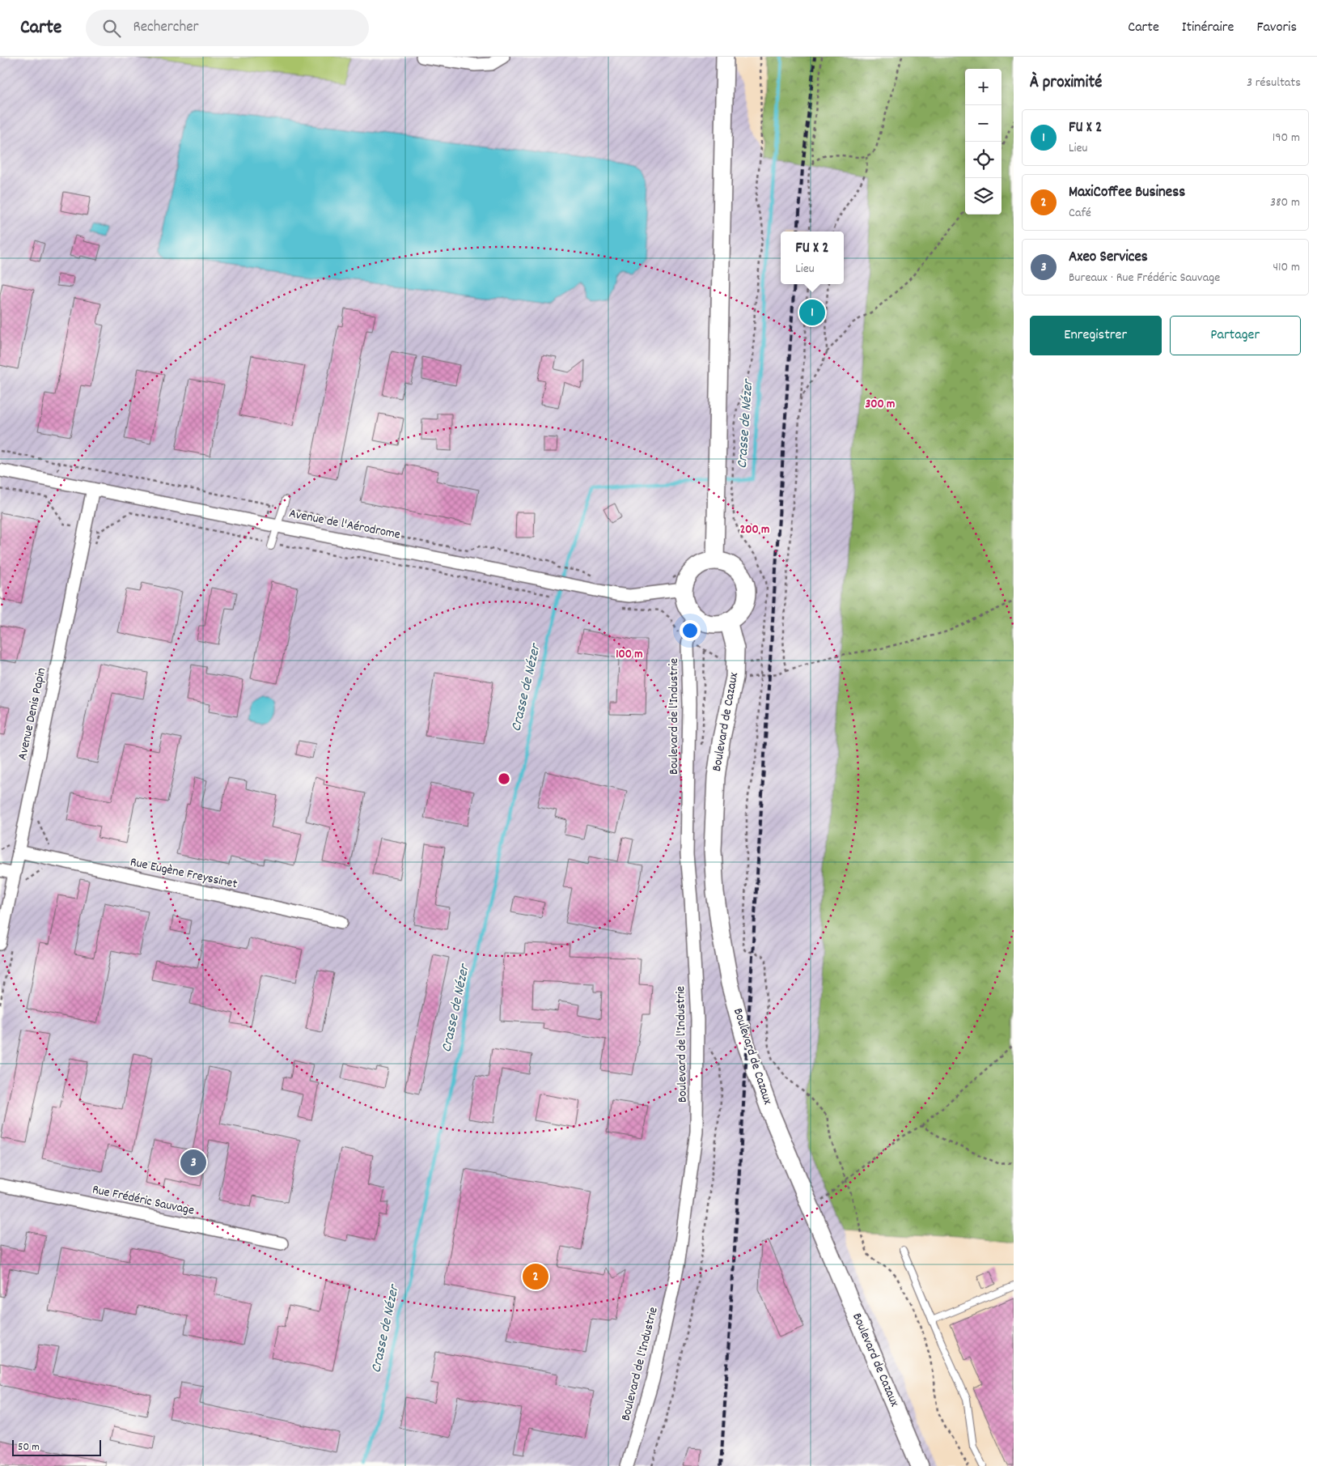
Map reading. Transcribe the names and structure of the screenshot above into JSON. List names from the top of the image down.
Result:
{
  "streets": {
    "main road": ["Boulevard de Cazaux"],
    "street": [
      "Avenue de l'Aérodrome",
      "Avenue Denis Papin",
      "Boulevard de l'Industrie",
      "Rue Eugène Freyssinet",
      "Rue Frédéric Sauvage"
    ]
  },
  "crossings": [
    ["Avenue de l'Aérodrome", "Avenue Denis Papin"],
    ["Avenue de l'Aérodrome", "Boulevard de l'Industrie"],
    ["Avenue de l'Aérodrome", "Boulevard de Cazaux"],
    ["Avenue Denis Papin", "Rue Eugène Freyssinet"],
    ["Boulevard de l'Industrie", "Boulevard de Cazaux"]
  ],
  "water": ["Crasse de Nézer"],
  "scale_bar": "50 m",
  "page": {
    "header": "Carte",
    "search": "Rechercher",
    "nav": ["Carte", "Itinéraire", "Favoris"],
    "heading": ["À proximité", "3 résultats"],
    "map_buttons": ["+", "−"],
    "list": [
      {
        "mark": "1",
        "name": "FU X 2",
        "note": "Lieu",
        "value": "190 m"
      },
      {
        "mark": "2",
        "name": "MaxiCoffee Business",
        "note": "Café",
        "value": "380 m"
      },
      {
        "mark": "3",
        "name": "Axeo Services",
        "note": "Bureaux · Rue Frédéric Sauvage",
        "value": "410 m"
      }
    ],
    "popup": ["FU X 2", "Lieu"],
    "pins": ["1", "3", "2"],
    "buttons": ["Enregistrer", "Partager"],
    "scale": "50 m"
  },
  "rings": ["300 m", "200 m", "100 m"]
}
